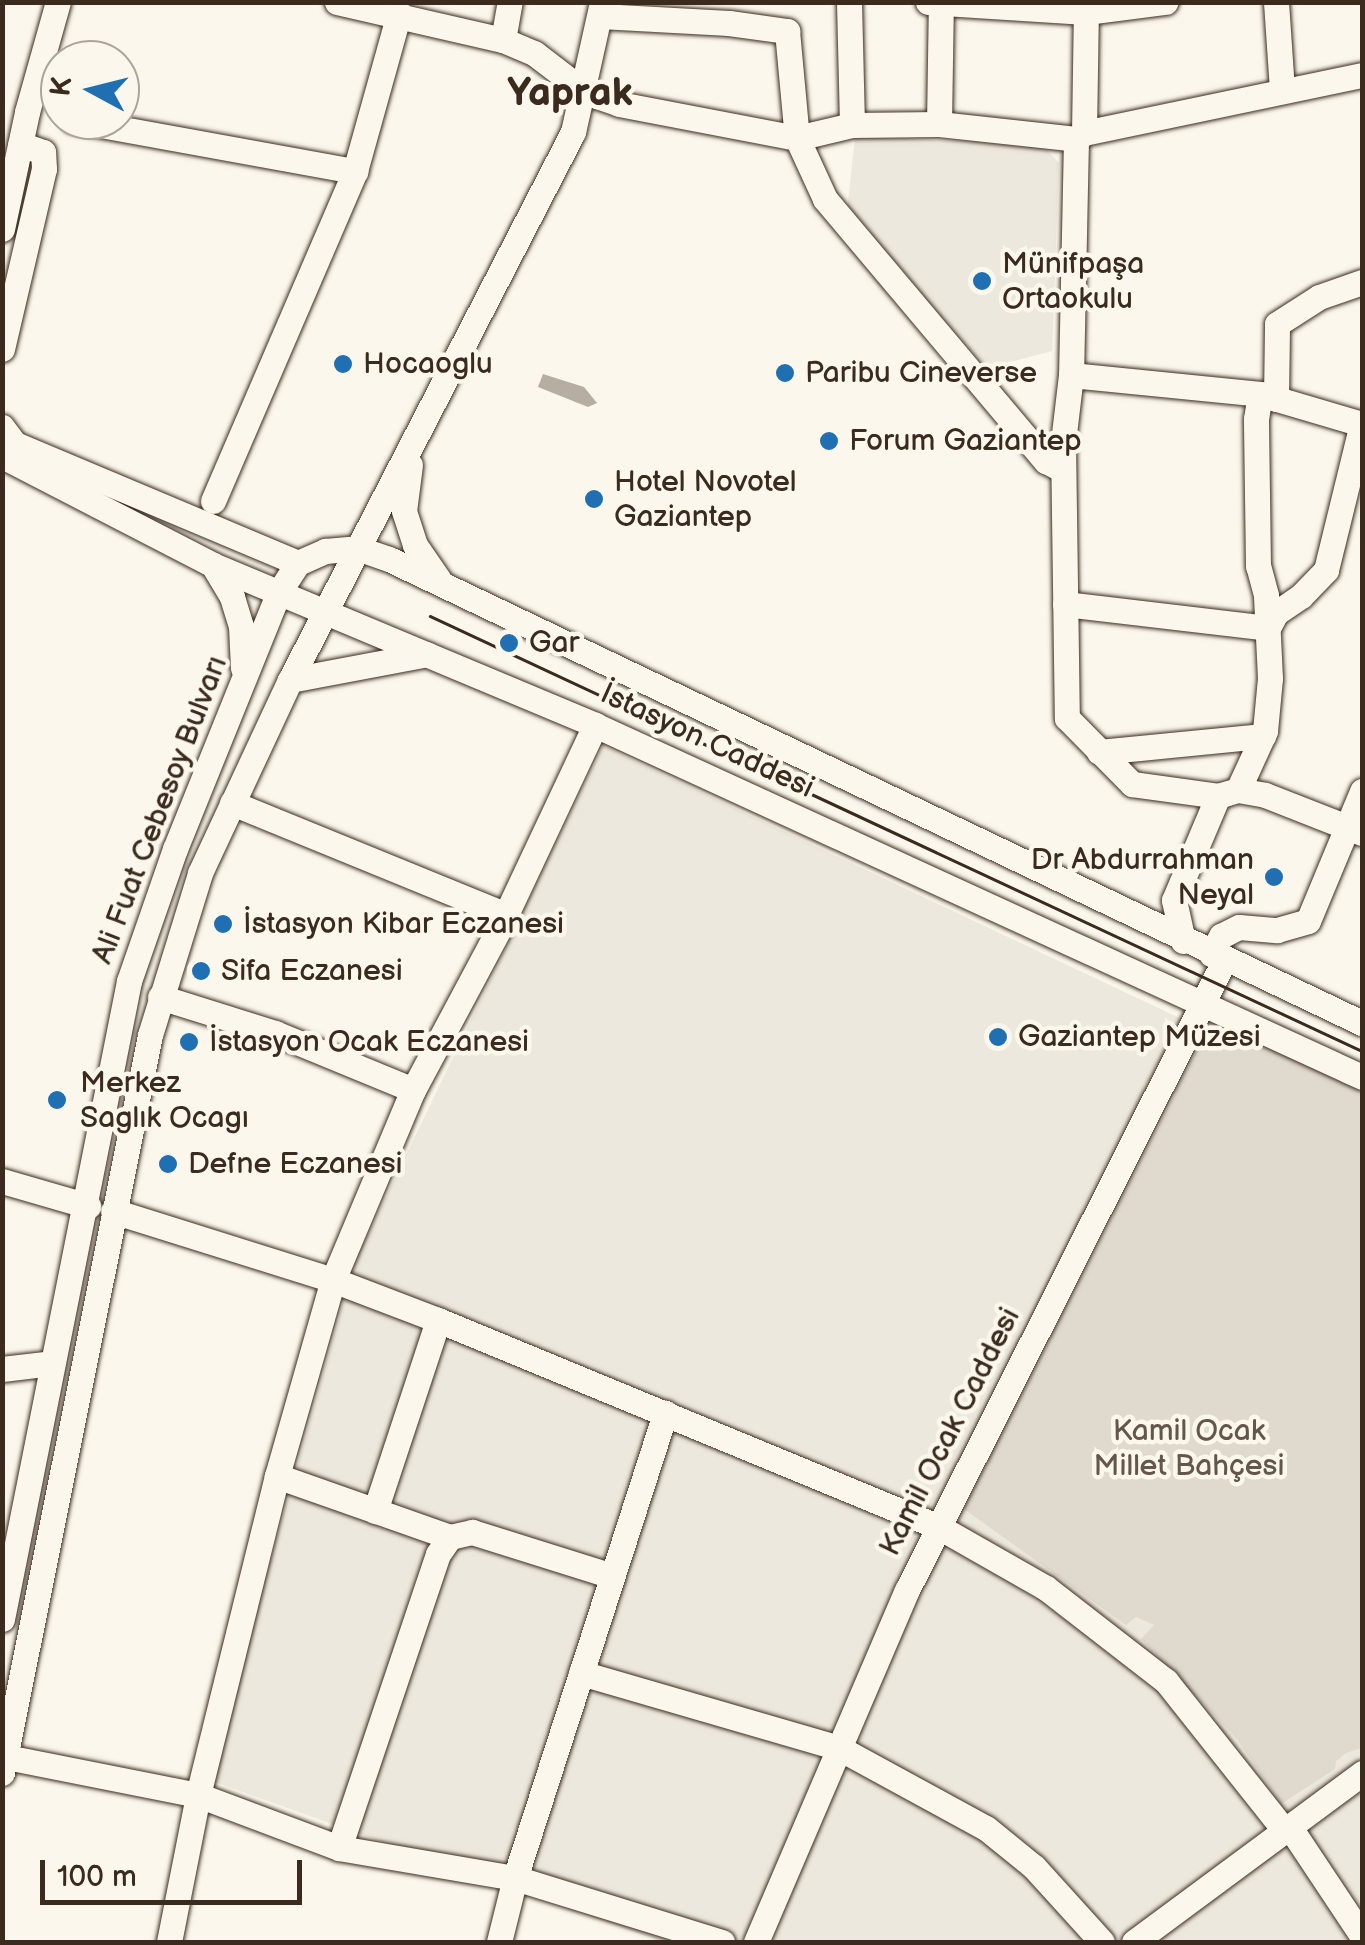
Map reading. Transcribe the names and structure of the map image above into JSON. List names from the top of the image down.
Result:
{
  "streets": {
    "street": ["İstasyon Caddesi", "Ali Fuat Cebesoy Bulvarı", "Kamil Ocak Caddesi"]
  },
  "crossings": [
    ["İstasyon Caddesi", "Ali Fuat Cebesoy Bulvarı"],
    ["İstasyon Caddesi", "Kamil Ocak Caddesi"]
  ],
  "districts": ["Yaprak"],
  "parks": ["Kamil Ocak Millet Bahçesi"],
  "places": [
    "Münifpaşa Ortaokulu",
    "Hocaoglu",
    "Paribu Cineverse",
    "Forum Gaziantep",
    "Hotel Novotel Gaziantep",
    "Gar",
    "Dr Abdurrahman Neyal",
    "İstasyon Kibar Eczanesi",
    "Sifa Eczanesi",
    "Gaziantep Müzesi",
    "İstasyon Ocak Eczanesi",
    "Merkez Saglık Ocagı",
    "Defne Eczanesi"
  ],
  "scale_bar": "100 m",
  "north": "left"
}
